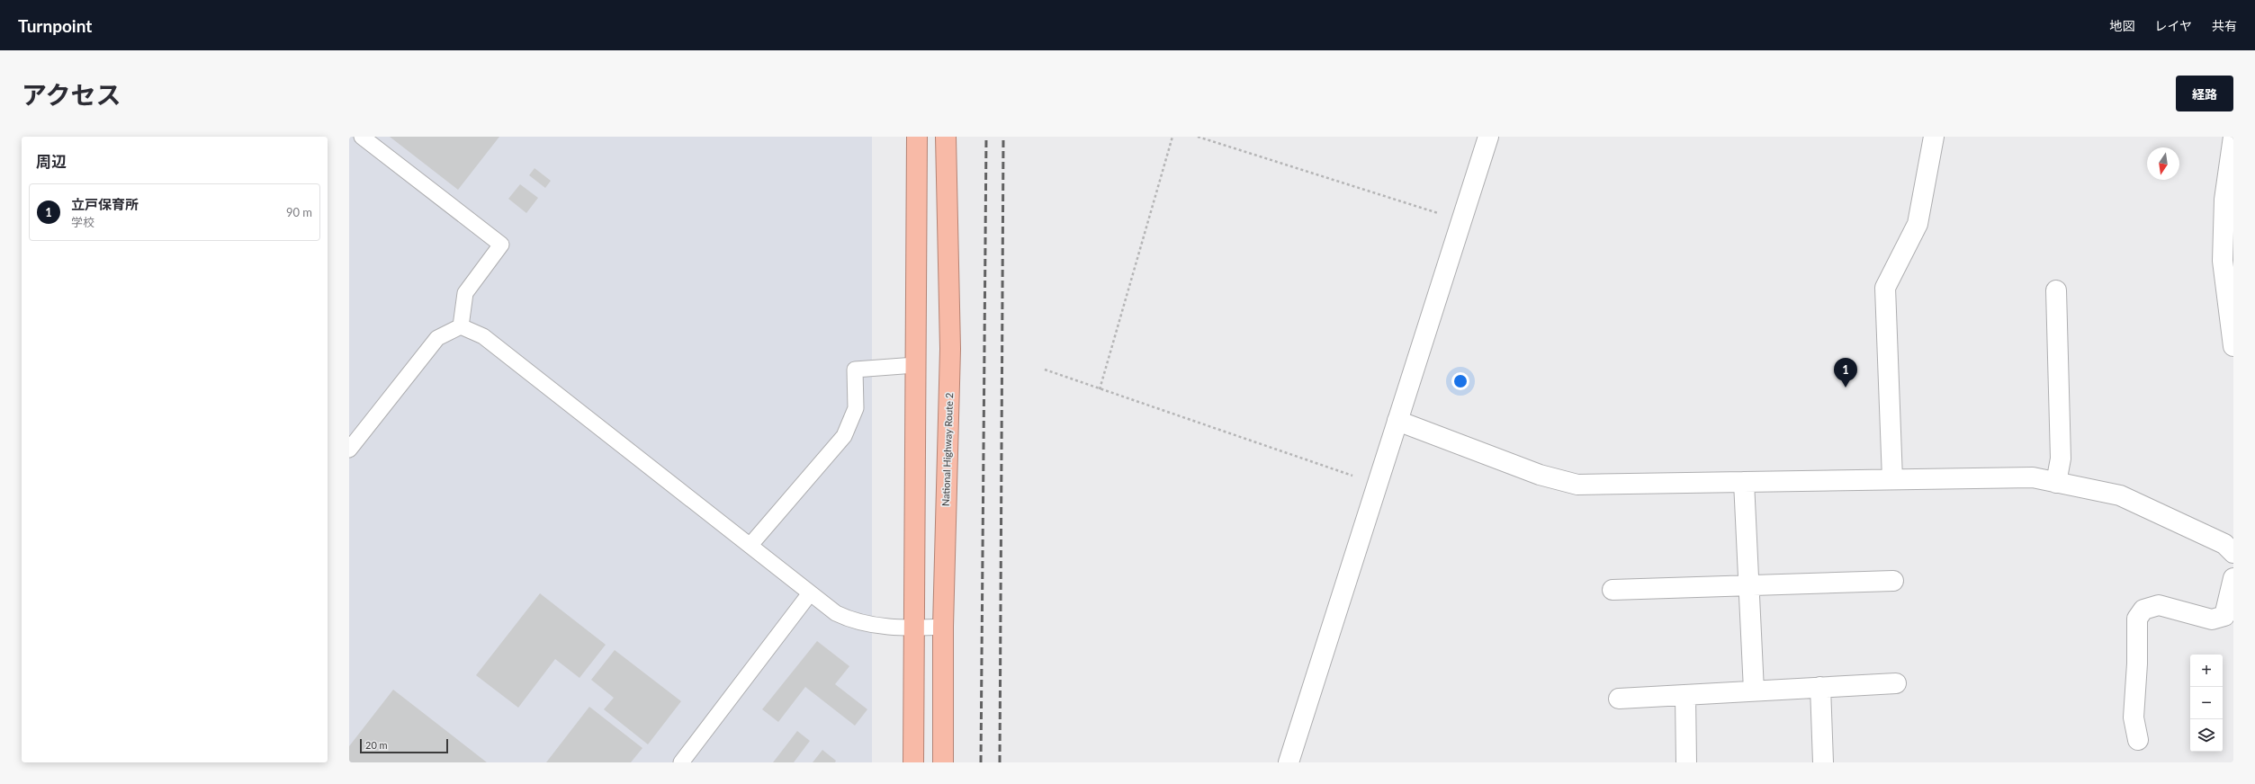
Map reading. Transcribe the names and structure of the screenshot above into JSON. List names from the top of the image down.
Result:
{
  "streets": {
    "highway": ["National Highway Route 2"]
  },
  "scale_bar": "20 m",
  "north": "bottom",
  "page": {
    "header": "Turnpoint",
    "nav": ["地図", "レイヤ", "共有"],
    "title": "アクセス",
    "buttons": "経路",
    "heading": "周辺",
    "list": [
      {
        "mark": "1",
        "name": "立戸保育所",
        "note": "学校",
        "value": "90 m"
      }
    ],
    "pins": "1",
    "map_buttons": ["+", "−"],
    "scale": "20 m"
  }
}
